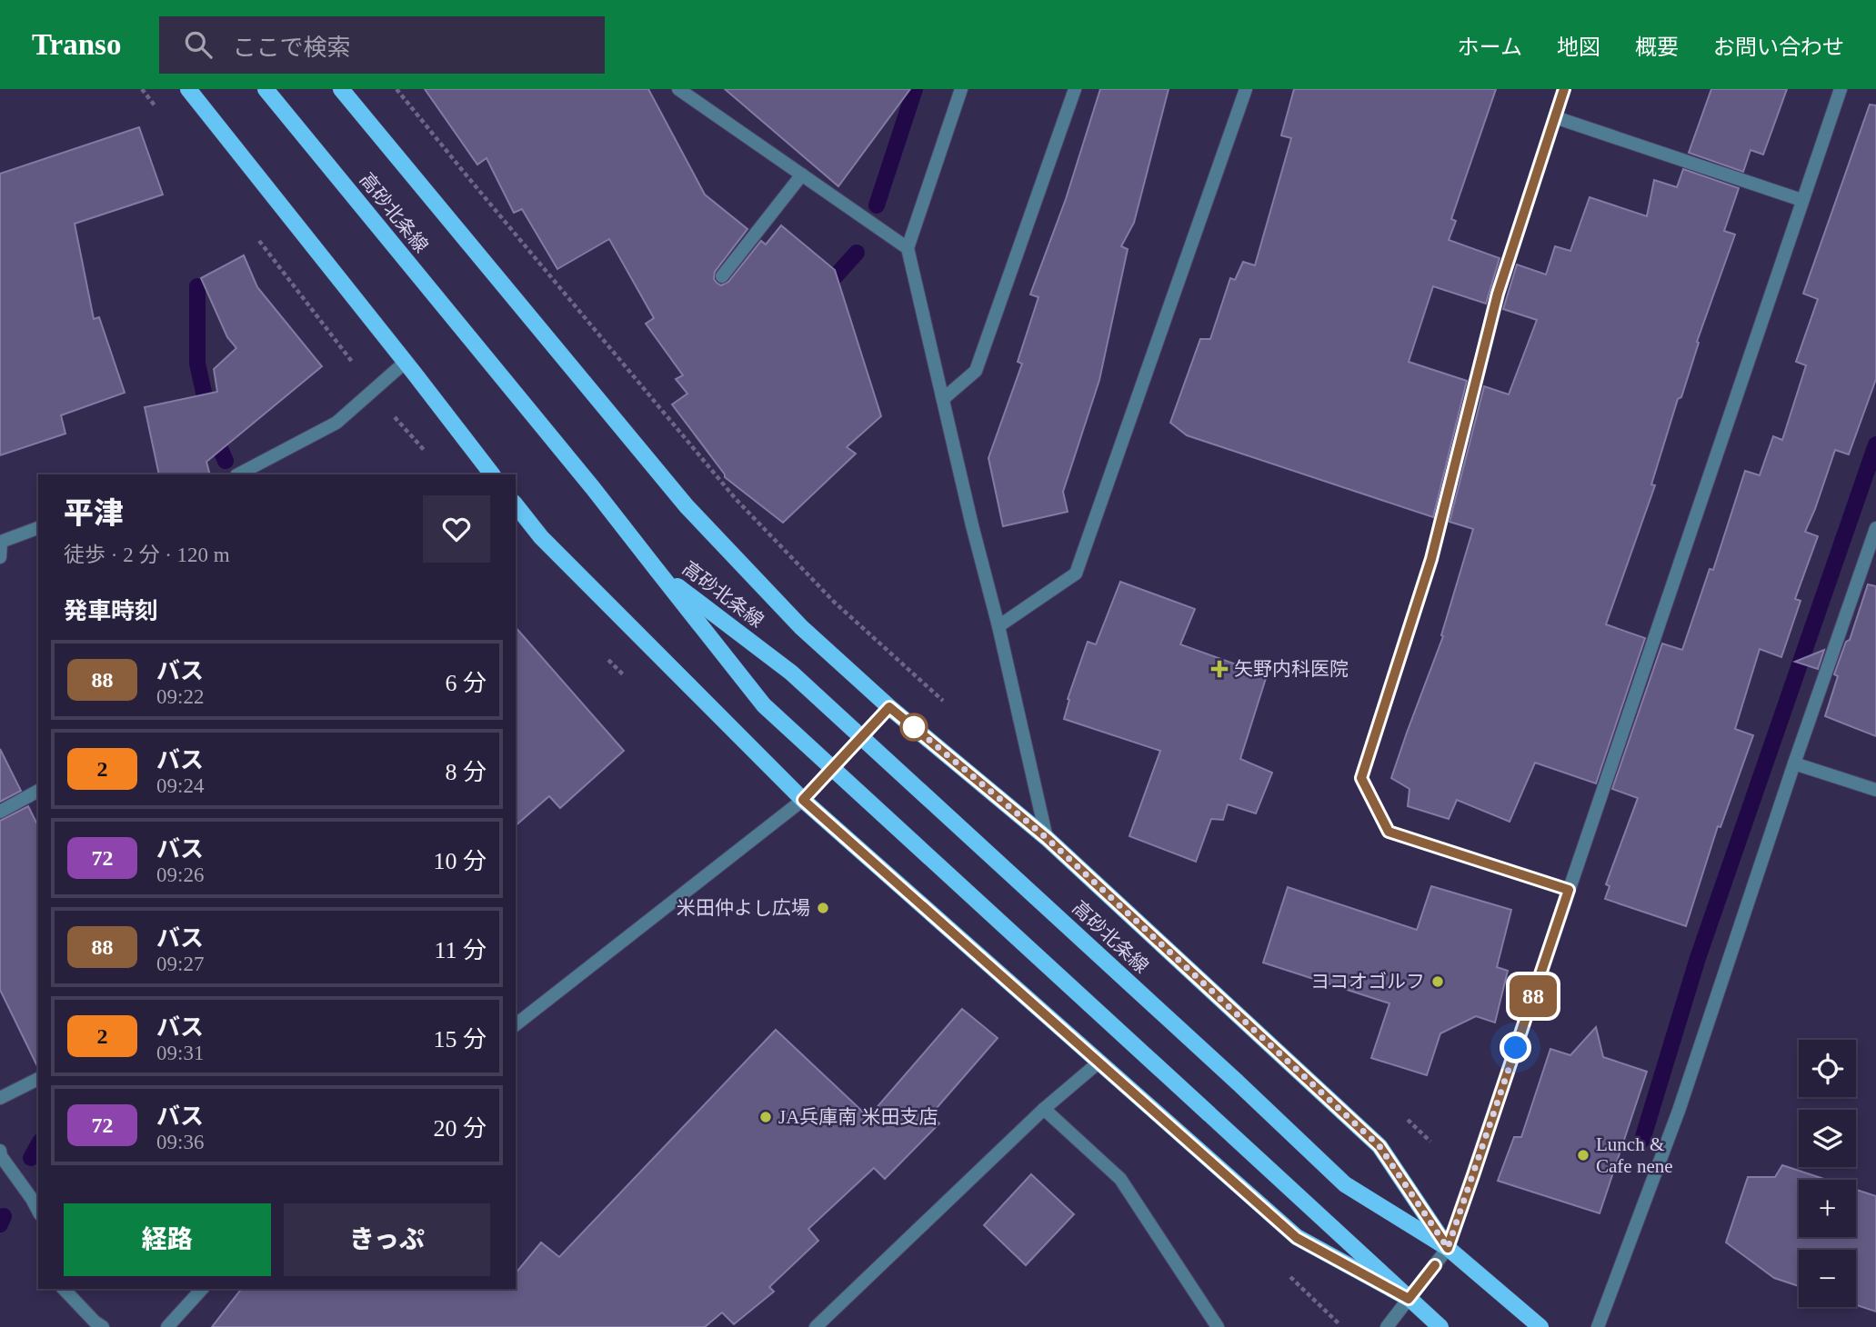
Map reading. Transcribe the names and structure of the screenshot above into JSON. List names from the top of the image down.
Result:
{
  "streets": {
    "main road": ["高砂北条線"]
  },
  "places": {
    "health": ["矢野内科医院"],
    "other": [
      "米田仲よし広場",
      "ヨコオゴルフ",
      "JA兵庫南 米田支店",
      "Lunch & Cafe nene"
    ]
  },
  "lines": ["bus line 88"],
  "page": {
    "header": "Transo",
    "search": "ここで検索",
    "nav": [
      "ホーム",
      "地図",
      "概要",
      "お問い合わせ"
    ],
    "on_map": "88",
    "heading": [
      ["平津", "徒歩 · 2 分 · 120 m"],
      "発車時刻"
    ],
    "list": [
      {
        "mark": "88",
        "name": "バス",
        "note": "09:22",
        "value": "6 分"
      },
      {
        "mark": "2",
        "name": "バス",
        "note": "09:24",
        "value": "8 分"
      },
      {
        "mark": "72",
        "name": "バス",
        "note": "09:26",
        "value": "10 分"
      },
      {
        "mark": "88",
        "name": "バス",
        "note": "09:27",
        "value": "11 分"
      },
      {
        "mark": "2",
        "name": "バス",
        "note": "09:31",
        "value": "15 分"
      },
      {
        "mark": "72",
        "name": "バス",
        "note": "09:36",
        "value": "20 分"
      }
    ],
    "map_buttons": ["+", "−"],
    "buttons": ["経路", "きっぷ"]
  }
}
